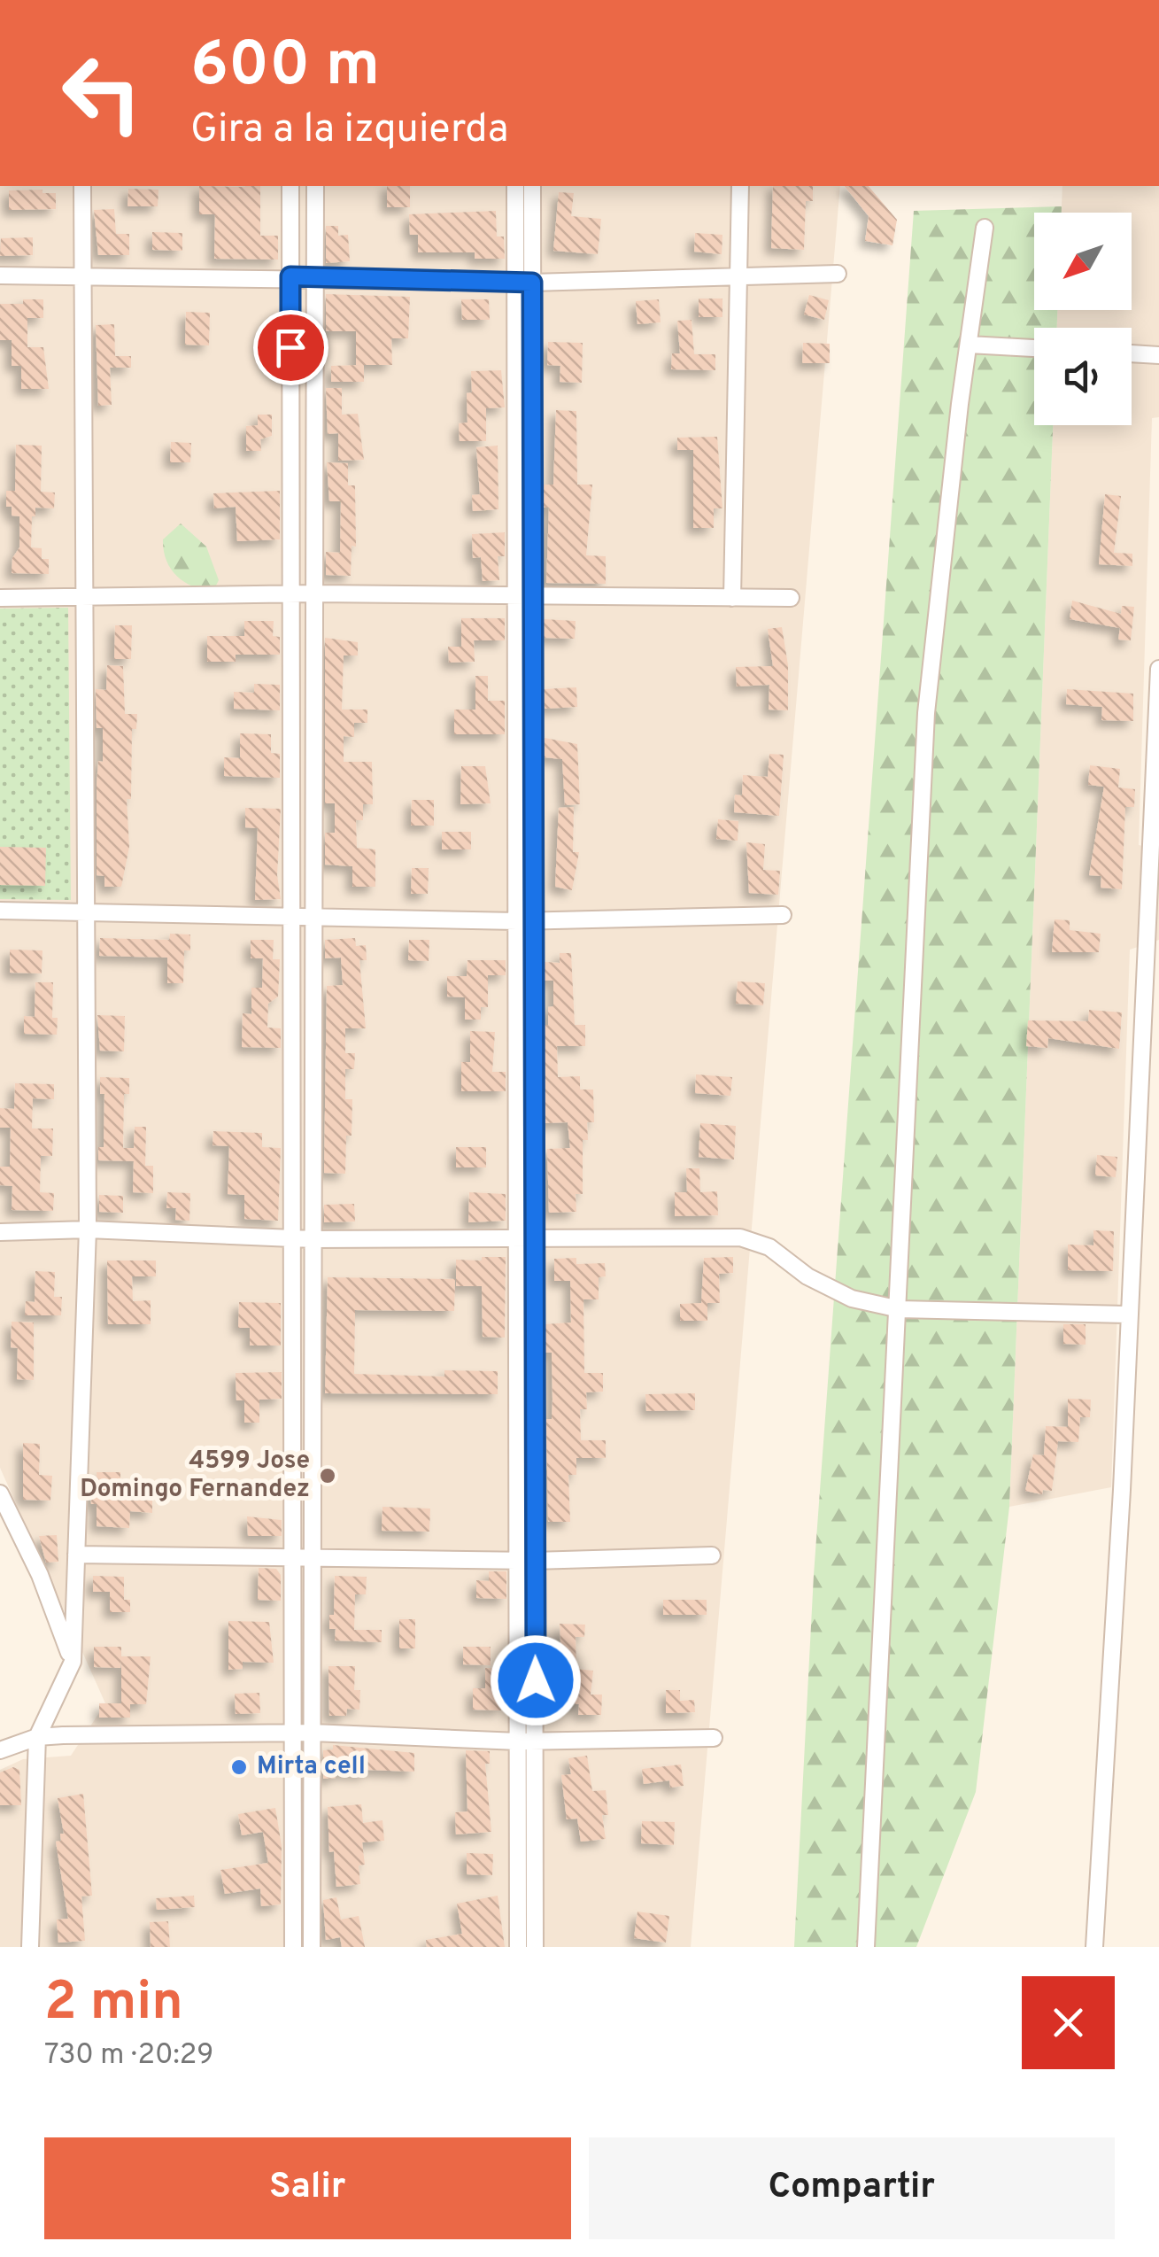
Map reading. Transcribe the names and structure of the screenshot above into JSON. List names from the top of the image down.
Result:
{
  "places": ["4599 Jose Domingo Fernandez", "Mirta cell"],
  "north": "bottom left",
  "page": {
    "turn": ["600 m", "Gira a la izquierda"],
    "heading": ["2 min", "730 m · 20:29"],
    "buttons": ["Salir", "Compartir"]
  }
}
